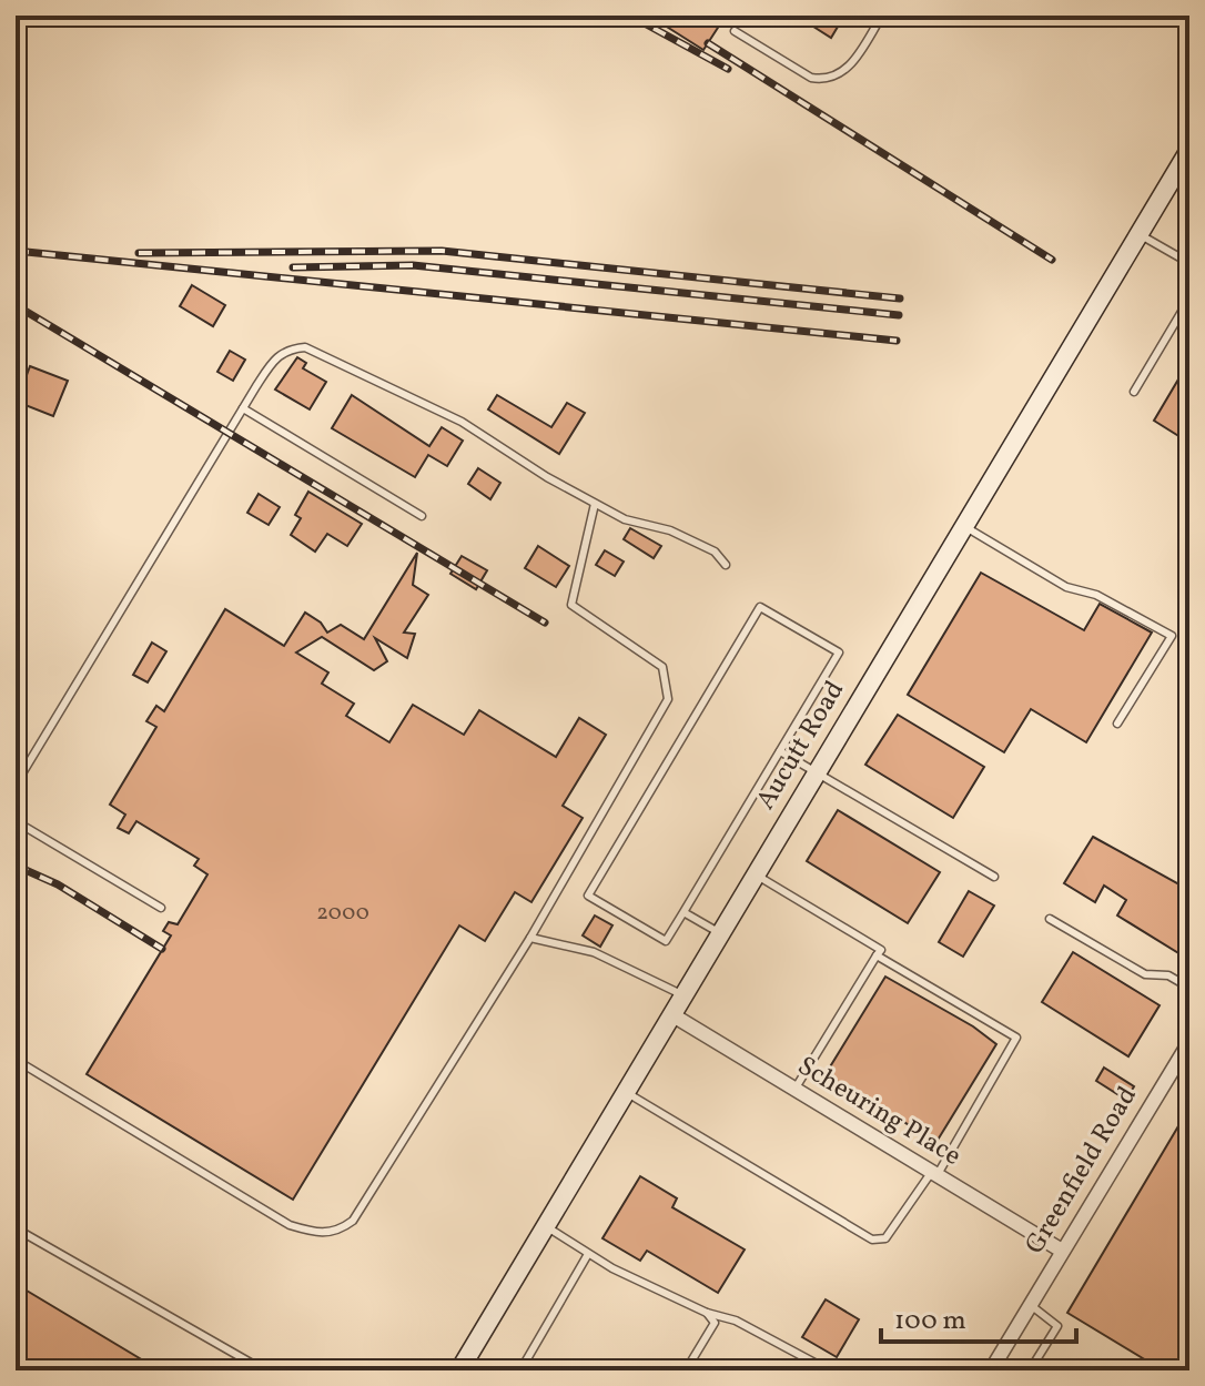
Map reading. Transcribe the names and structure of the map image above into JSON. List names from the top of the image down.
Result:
{
  "streets": {
    "street": ["Aucutt Road", "Scheuring Place", "Greenfield Road"]
  },
  "crossings": [
    ["Aucutt Road", "Scheuring Place"],
    ["Scheuring Place", "Greenfield Road"]
  ],
  "house_numbers": ["2000"],
  "scale_bar": "100 m"
}
